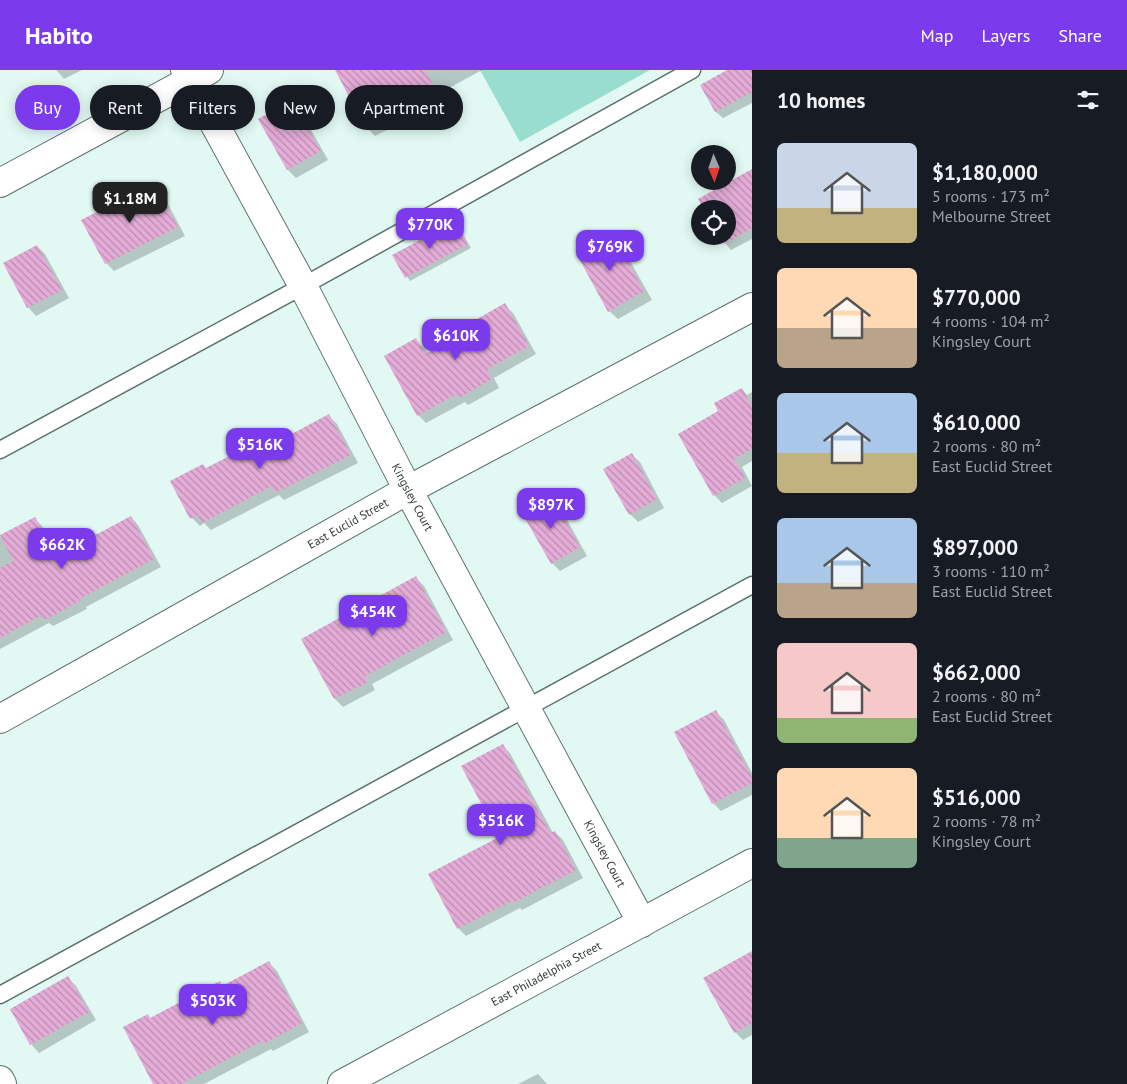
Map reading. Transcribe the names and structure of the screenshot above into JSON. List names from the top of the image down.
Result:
{
  "streets": {
    "street": ["Kingsley Court", "East Euclid Street", "East Philadelphia Street"]
  },
  "crossings": [
    ["Kingsley Court", "East Euclid Street"],
    ["Kingsley Court", "East Philadelphia Street"]
  ],
  "north": "bottom",
  "page": {
    "header": "Habito",
    "nav": ["Map", "Layers", "Share"],
    "heading": "10 homes",
    "chip": [
      "Buy",
      "Rent",
      "Filters",
      "New",
      "Apartment"
    ],
    "list": [
      {
        "name": "$1,180,000",
        "note": "5 rooms · 173 m² · Melbourne Street"
      },
      {
        "name": "$770,000",
        "note": "4 rooms · 104 m² · Kingsley Court"
      },
      {
        "name": "$610,000",
        "note": "2 rooms · 80 m² · East Euclid Street"
      },
      {
        "name": "$897,000",
        "note": "3 rooms · 110 m² · East Euclid Street"
      },
      {
        "name": "$662,000",
        "note": "2 rooms · 80 m² · East Euclid Street"
      },
      {
        "name": "$516,000",
        "note": "2 rooms · 78 m² · Kingsley Court"
      }
    ],
    "price": [
      "$1.18M",
      "$770K",
      "$769K",
      "$610K",
      "$516K",
      "$897K",
      "$662K",
      "$454K",
      "$516K",
      "$503K"
    ]
  }
}
